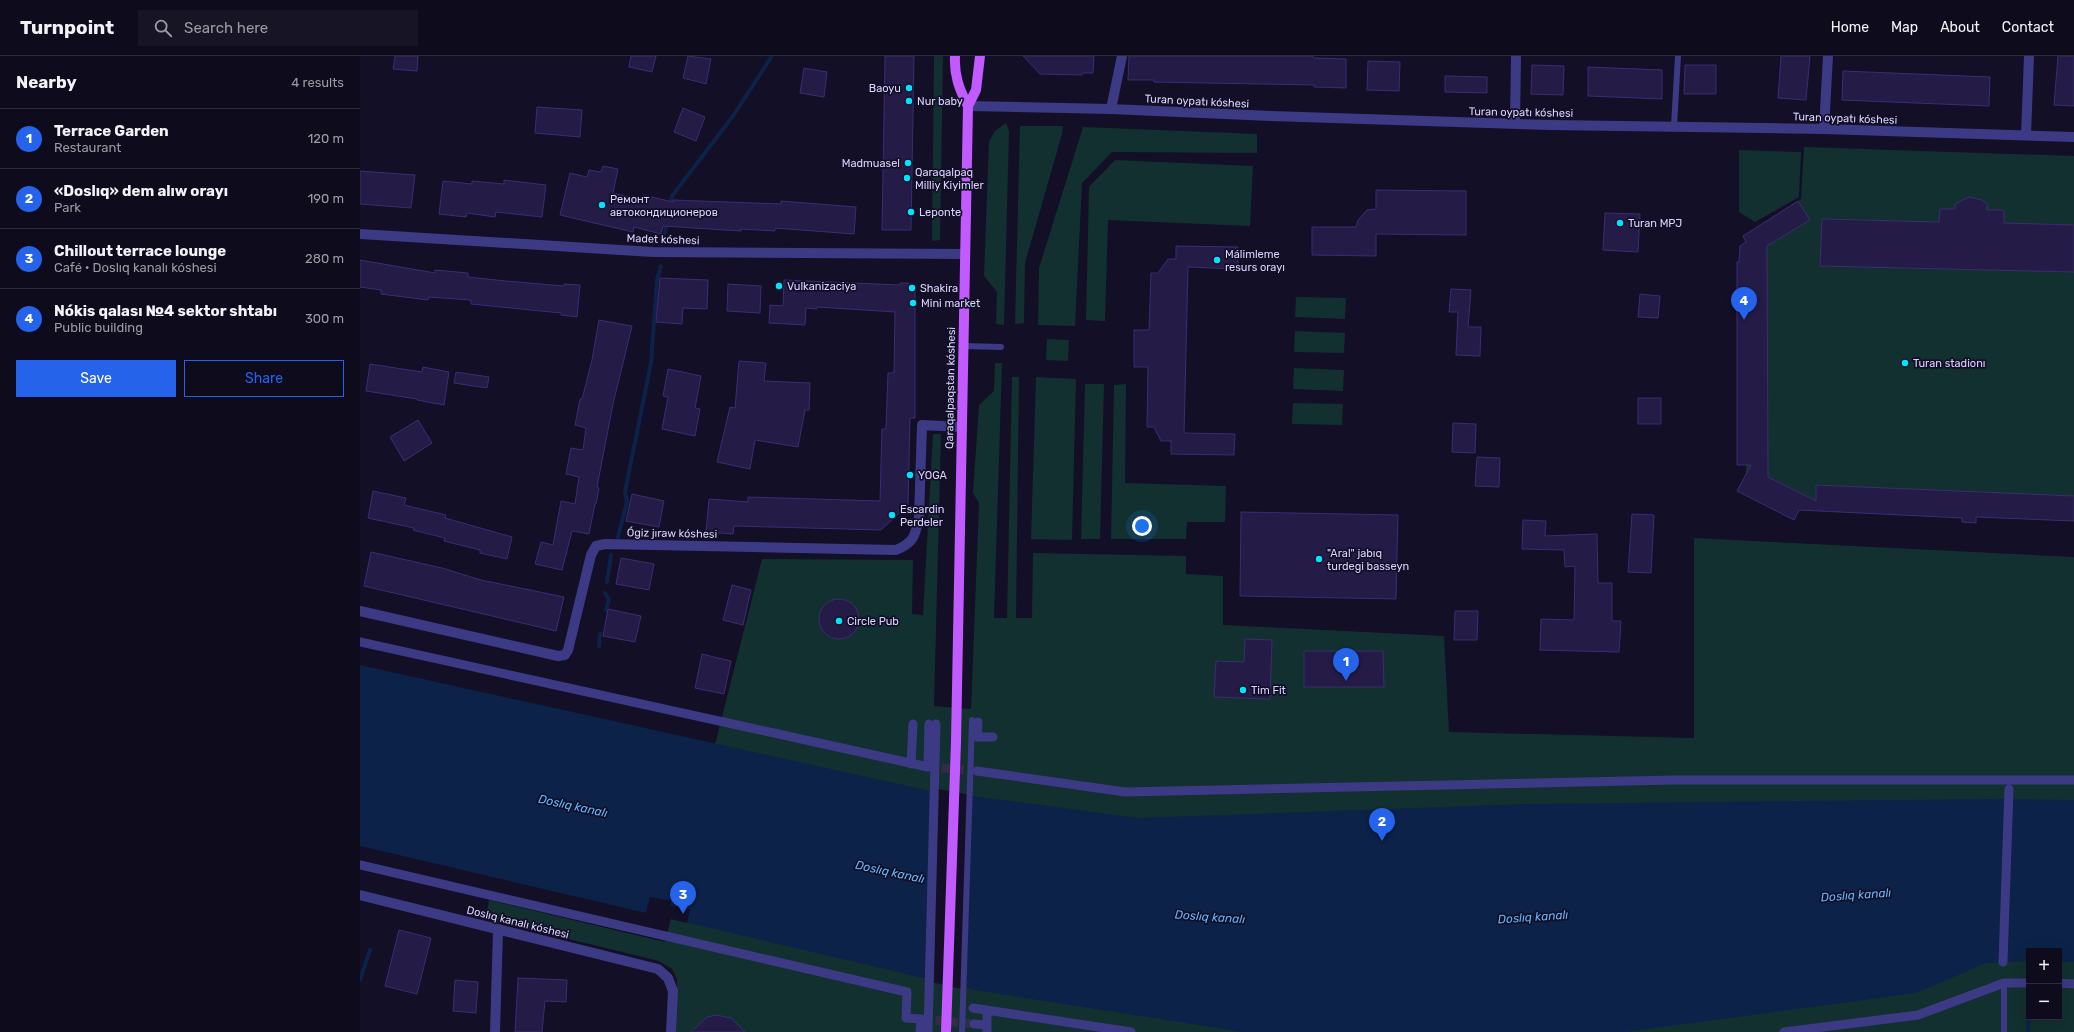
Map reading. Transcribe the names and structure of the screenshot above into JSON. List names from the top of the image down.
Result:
{
  "streets": {
    "main road": ["Qaraqalpaqstan kóshesi"],
    "street": [
      "Turan oypatı kóshesi",
      "Madet kóshesi",
      "Ógiz jıraw kóshesi",
      "Doslıq kanalı kóshesi"
    ]
  },
  "crossings": [
    ["Turan oypatı kóshesi", "Qaraqalpaqstan kóshesi"],
    ["Madet kóshesi", "Qaraqalpaqstan kóshesi"],
    ["Qaraqalpaqstan kóshesi", "Ógiz jıraw kóshesi"]
  ],
  "water": ["Doslıq kanalı"],
  "places": [
    "Baoyu",
    "Nur baby",
    "Madmuasel",
    "Qaraqalpaq Milliy Kiyimler",
    "Ремонт автокондиционеров",
    "Leponte",
    "Turan MPJ",
    "Málimleme resurs orayı",
    "Vulkanizaciya",
    "Shakira",
    "Mini market",
    "Turan stadionı",
    "YOGA",
    "Escardin Perdeler",
    "\"Aral\" jabıq turdegi basseyn",
    "Circle Pub",
    "Tim Fit"
  ],
  "page": {
    "header": "Turnpoint",
    "search": "Search here",
    "nav": [
      "Home",
      "Map",
      "About",
      "Contact"
    ],
    "heading": ["Nearby", "4 results"],
    "list": [
      {
        "mark": "1",
        "name": "Terrace Garden",
        "note": "Restaurant",
        "value": "120 m"
      },
      {
        "mark": "2",
        "name": "«Doslıq» dem alıw orayı",
        "note": "Park",
        "value": "190 m"
      },
      {
        "mark": "3",
        "name": "Chillout terrace lounge",
        "note": "Café · Doslıq kanalı kóshesi",
        "value": "280 m"
      },
      {
        "mark": "4",
        "name": "Nókis qalası №4 sektor shtabı",
        "note": "Public building",
        "value": "300 m"
      }
    ],
    "pins": [
      "4",
      "1",
      "2",
      "3"
    ],
    "buttons": ["Save", "Share"],
    "map_buttons": ["+", "−"]
  }
}
